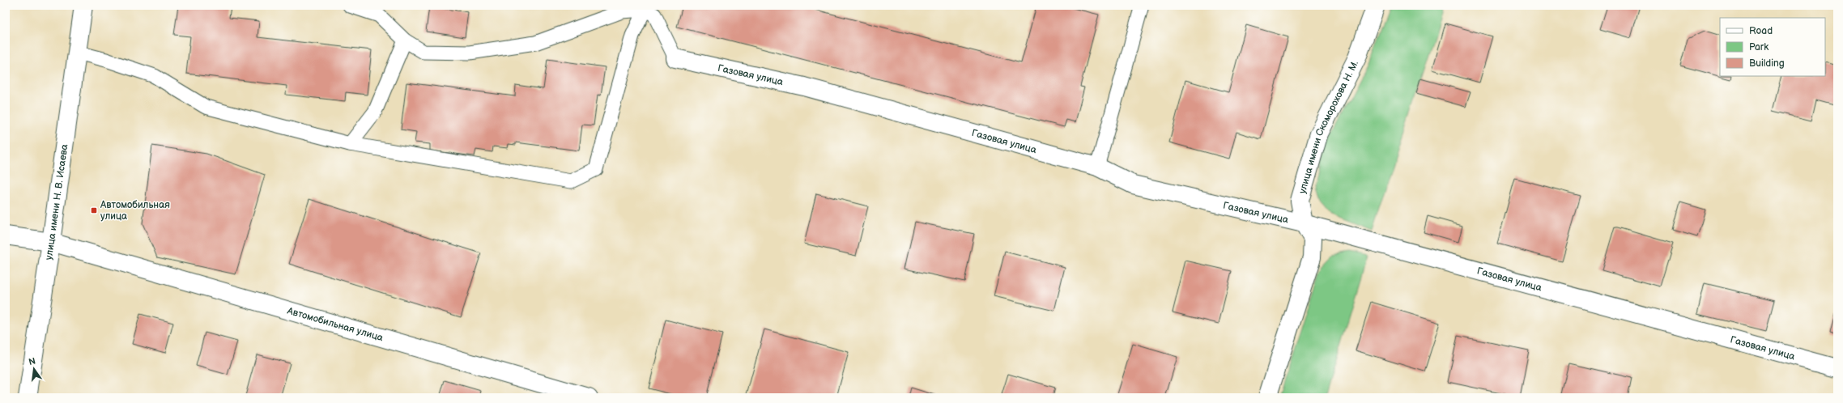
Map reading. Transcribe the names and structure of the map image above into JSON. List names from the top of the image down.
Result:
{
  "streets": {
    "street": [
      "Газовая улица",
      "улица имени Скоморохова Н. М.",
      "улица имени Н. В. Исаева",
      "Автомобильная улица"
    ]
  },
  "crossings": [
    ["Газовая улица", "улица имени Скоморохова Н. М."],
    ["улица имени Н. В. Исаева", "Автомобильная улица"]
  ],
  "places": {
    "transit": ["Автомобильная улица"]
  },
  "legend": ["Road", "Park", "Building"],
  "north": "top"
}
